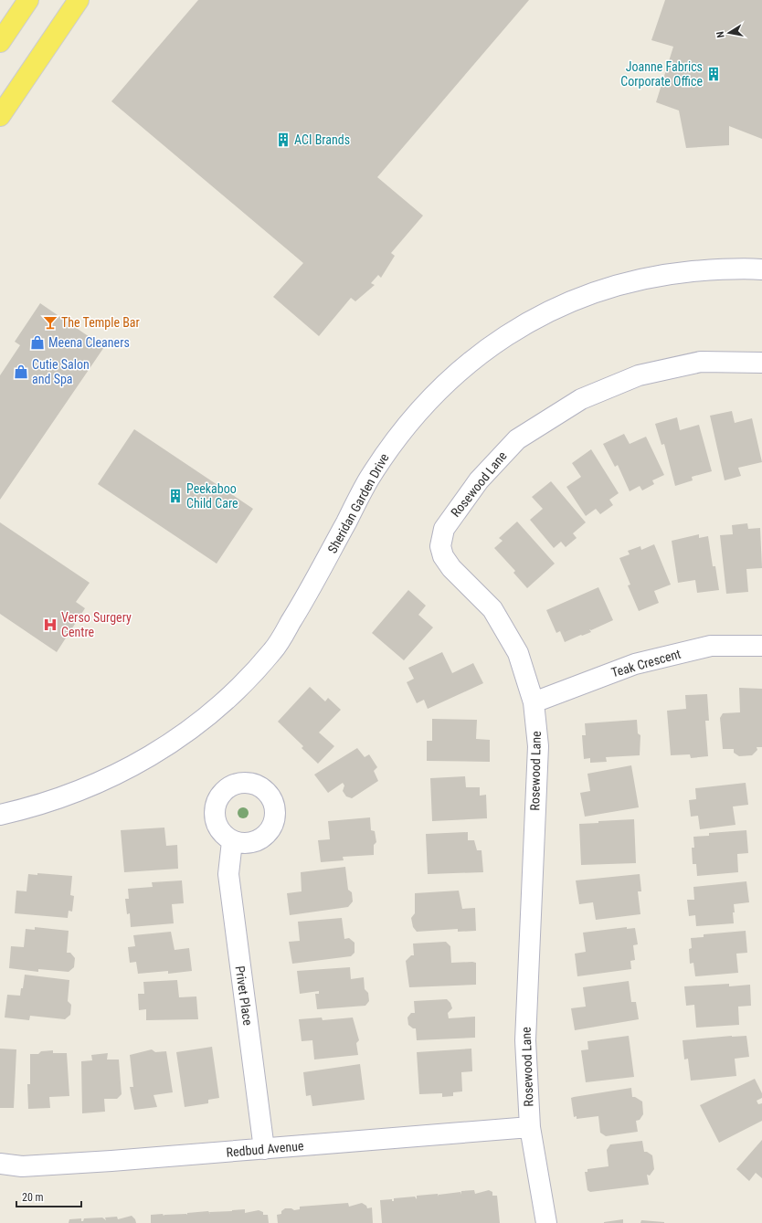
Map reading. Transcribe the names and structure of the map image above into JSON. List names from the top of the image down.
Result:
{
  "streets": {
    "street": [
      "Rosewood Lane",
      "Sheridan Garden Drive",
      "Teak Crescent",
      "Privet Place",
      "Redbud Avenue"
    ]
  },
  "crossings": [
    ["Rosewood Lane", "Teak Crescent"],
    ["Rosewood Lane", "Redbud Avenue"],
    ["Privet Place", "Redbud Avenue"]
  ],
  "places": {
    "building": ["Joanne Fabrics Corporate Office", "ACI Brands", "Peekaboo Child Care"],
    "bar": ["The Temple Bar"],
    "shop": ["Meena Cleaners", "Cutie Salon and Spa"],
    "hospital": ["Verso Surgery Centre"]
  },
  "scale_bar": "20 m",
  "north": "left"
}
